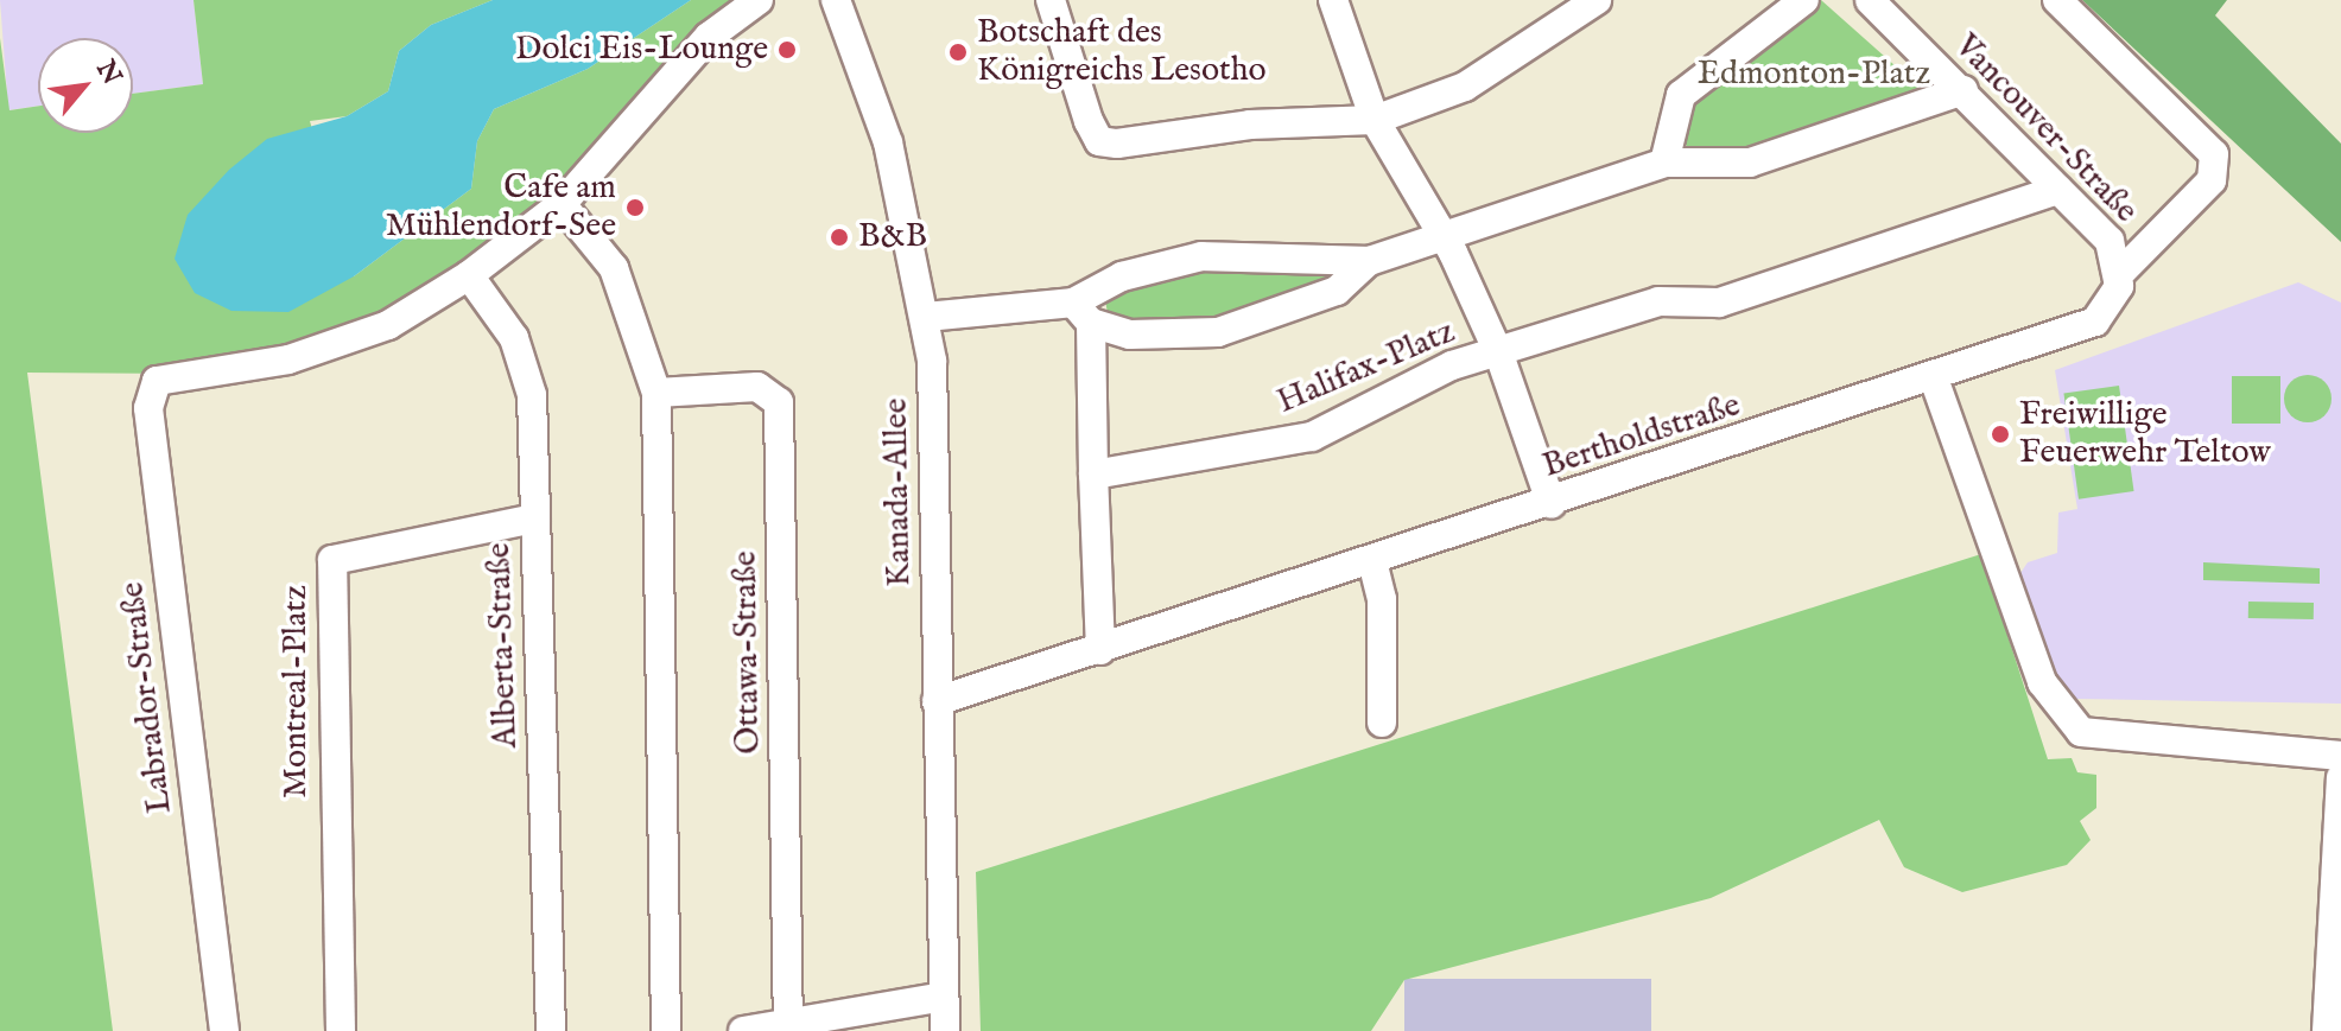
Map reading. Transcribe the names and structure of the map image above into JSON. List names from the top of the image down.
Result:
{
  "streets": {
    "street": [
      "Vancouver-Straße",
      "Halifax-Platz",
      "Bertholdstraße",
      "Kanada-Allee",
      "Alberta-Straße",
      "Ottawa-Straße",
      "Montreal-Platz",
      "Labrador-Straße"
    ]
  },
  "crossings": [
    ["Vancouver-Straße", "Bertholdstraße"],
    ["Bertholdstraße", "Kanada-Allee"],
    ["Alberta-Straße", "Montreal-Platz"],
    ["Alberta-Straße", "Labrador-Straße"]
  ],
  "parks": ["Edmonton-Platz"],
  "places": [
    "Dolci Eis-Lounge",
    "Botschaft des Königreichs Lesotho",
    "Cafe am Mühlendorf-See",
    "B&B",
    "Freiwillige Feuerwehr Teltow"
  ],
  "north": "top right"
}
